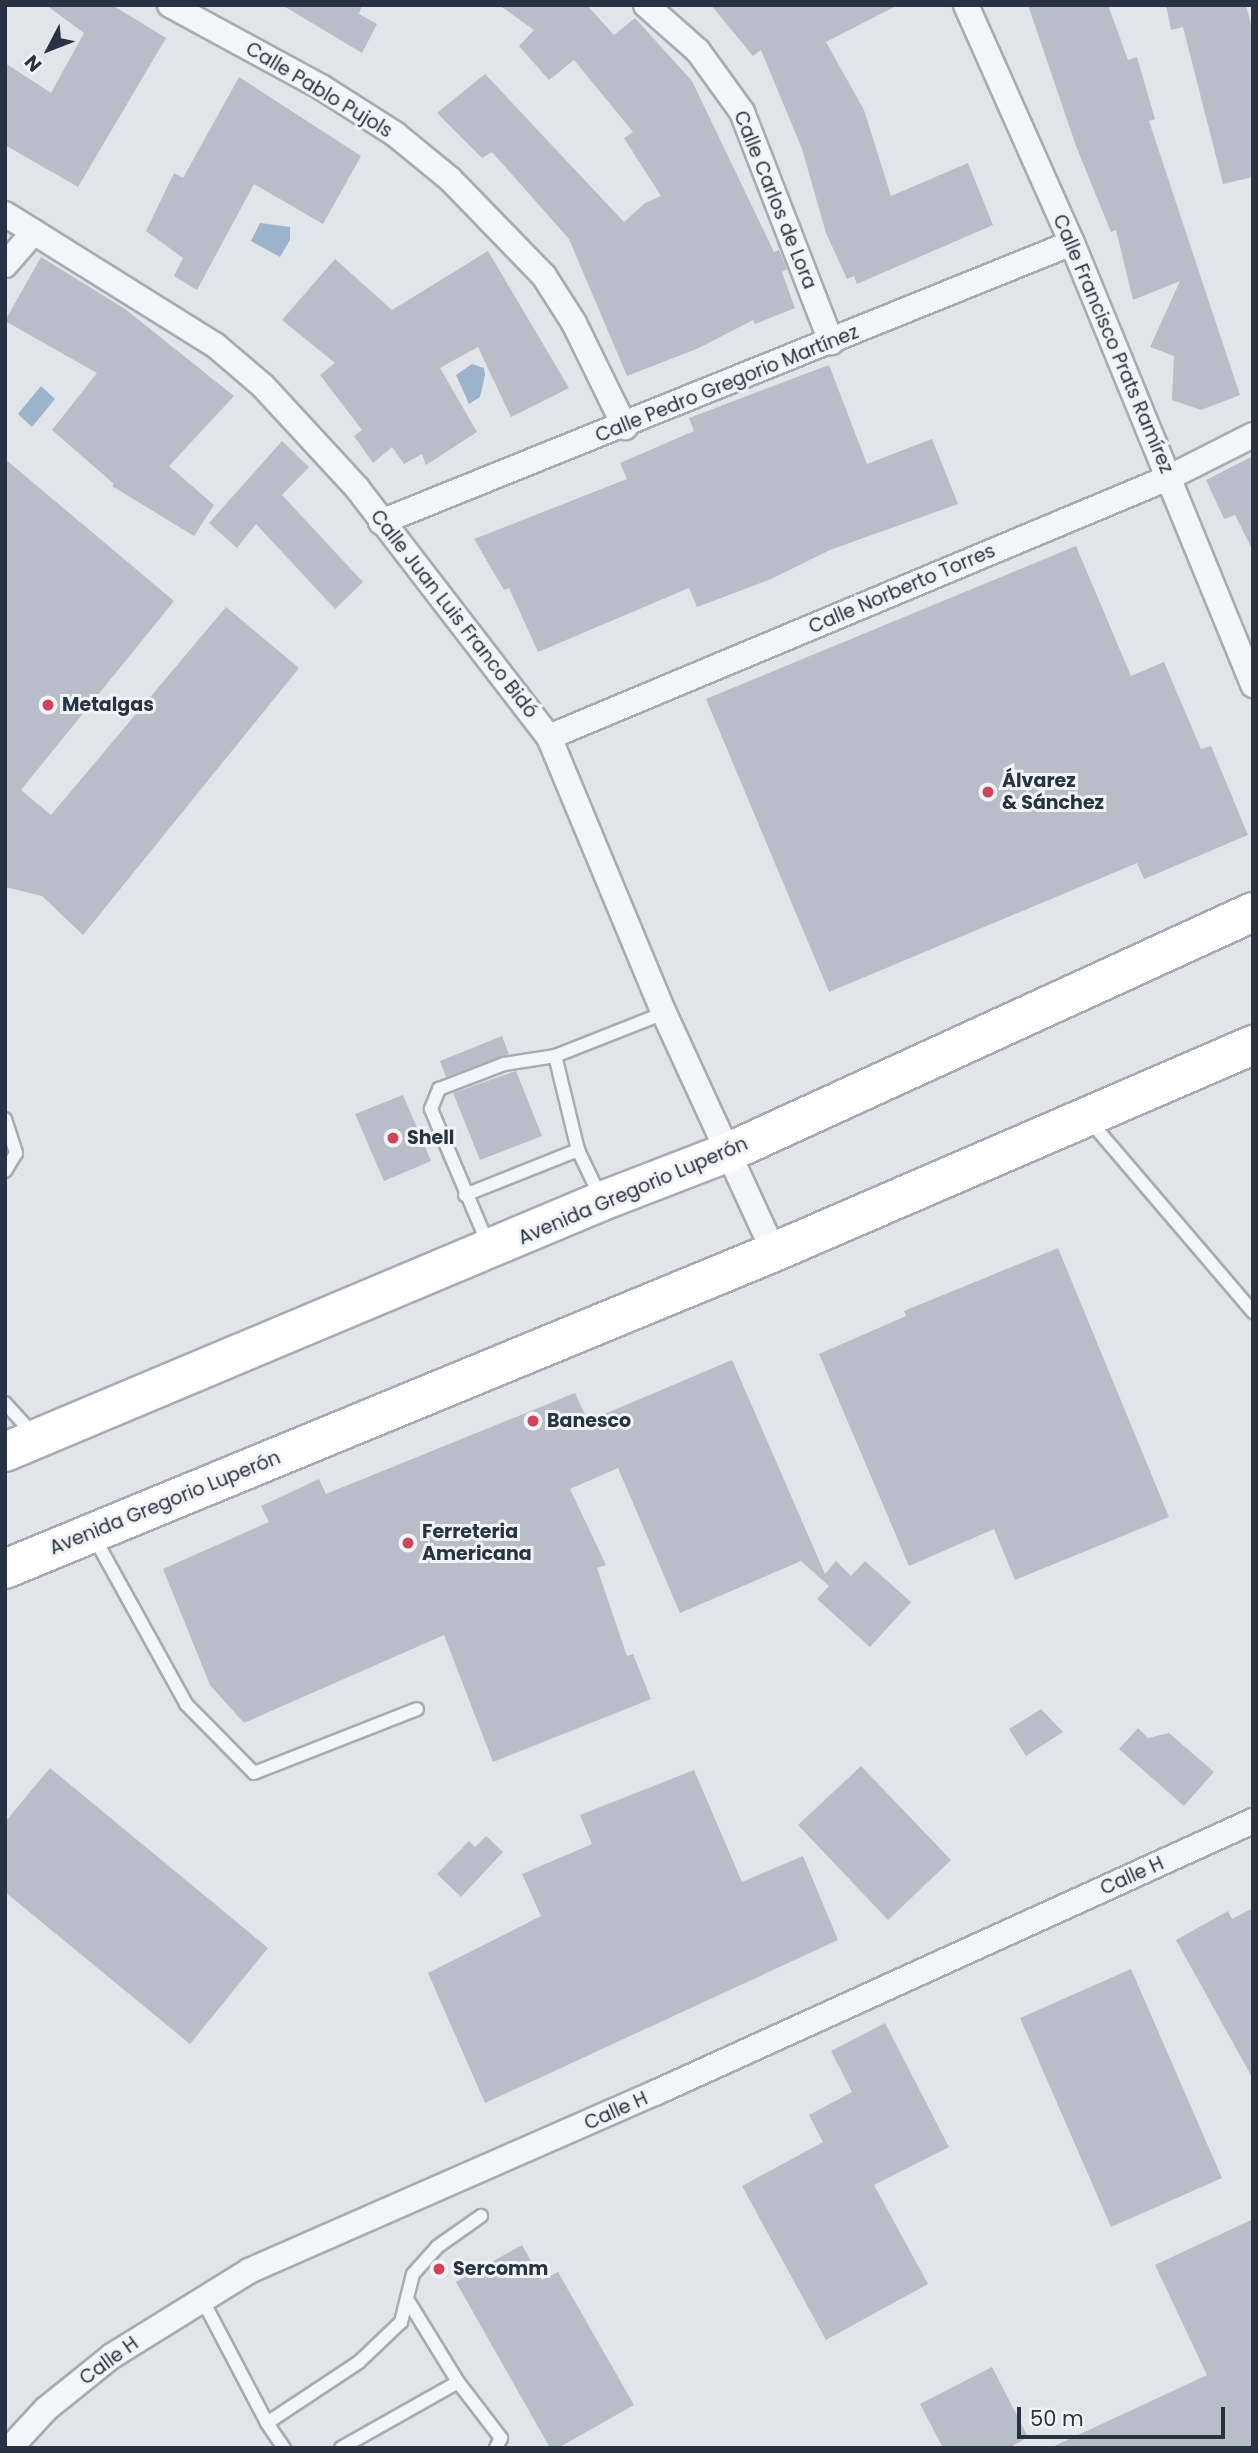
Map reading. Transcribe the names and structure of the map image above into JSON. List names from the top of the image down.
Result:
{
  "streets": {
    "main road": ["Avenida Gregorio Luperón"],
    "street": [
      "Calle Pablo Pujols",
      "Calle Carlos de Lora",
      "Calle Francisco Prats Ramírez",
      "Calle Pedro Gregorio Martínez",
      "Calle Norberto Torres",
      "Calle Juan Luis Franco Bidó",
      "Calle H"
    ]
  },
  "crossings": [
    ["Calle Pablo Pujols", "Calle Pedro Gregorio Martínez"],
    ["Calle Carlos de Lora", "Calle Pedro Gregorio Martínez"],
    ["Calle Francisco Prats Ramírez", "Calle Pedro Gregorio Martínez"],
    ["Calle Francisco Prats Ramírez", "Calle Norberto Torres"],
    ["Calle Pedro Gregorio Martínez", "Calle Juan Luis Franco Bidó"],
    ["Calle Norberto Torres", "Calle Juan Luis Franco Bidó"],
    ["Calle Juan Luis Franco Bidó", "Avenida Gregorio Luperón"]
  ],
  "places": [
    "Metalgas",
    "Álvarez & Sánchez",
    "Shell",
    "Banesco",
    "Ferreteria Americana",
    "Sercomm"
  ],
  "scale_bar": "50 m",
  "north": "bottom left"
}
